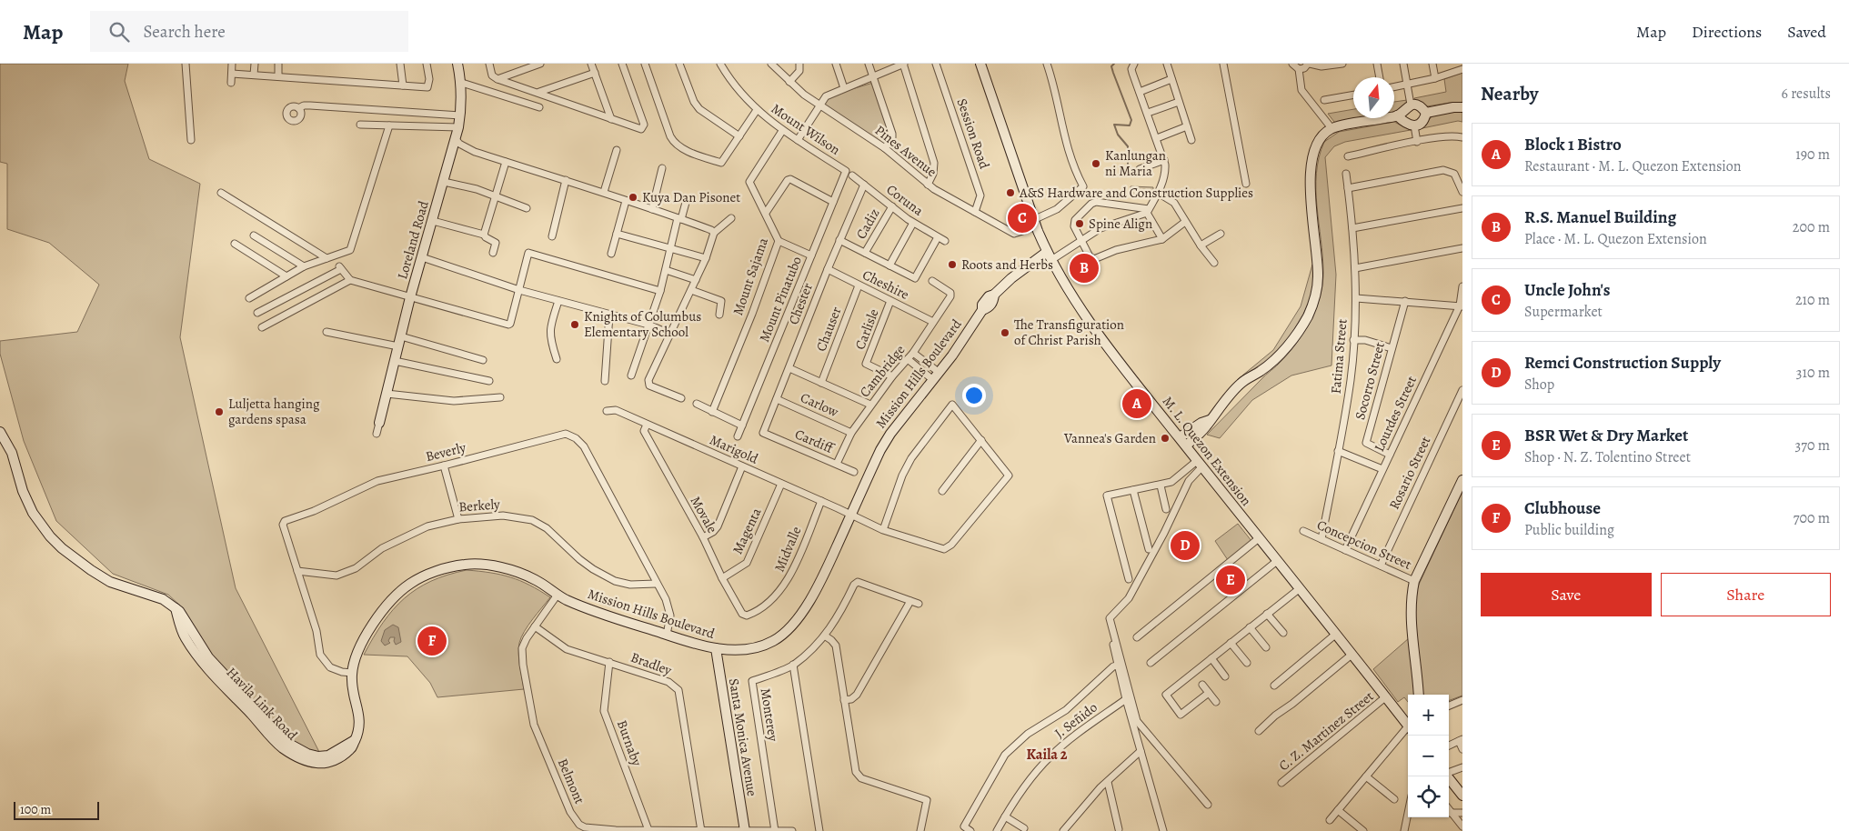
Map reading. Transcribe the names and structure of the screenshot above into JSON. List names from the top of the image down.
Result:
{
  "streets": {
    "street": [
      "Mount Wilson",
      "Session Road",
      "Pines Avenue",
      "Coruna",
      "Cadiz",
      "Loreland Road",
      "Mount Sajama",
      "Cheshire",
      "Mount Pinatubo",
      "Chester",
      "Chauser",
      "Carlisle",
      "Fatima Street",
      "Cambridge",
      "Mission Hills Boulevard",
      "Socorro Street",
      "Carlow",
      "Lourdes Street",
      "Cardiff",
      "Marigold",
      "M. L. Quezon Extension",
      "Beverly",
      "Rosario Street",
      "Berkely",
      "Movale",
      "Magenta",
      "Concepcion Street",
      "Midvalle",
      "Bradley",
      "Havila Link Road",
      "Monterey",
      "J. Señido",
      "C. Z. Martinez Street",
      "Santa Monica Avenue",
      "Burnaby",
      "Belmont"
    ]
  },
  "crossings": [
    ["Mount Wilson", "Mount Sajama"],
    ["Mount Wilson", "Mount Pinatubo"],
    ["Session Road", "Pines Avenue"],
    ["Pines Avenue", "M. L. Quezon Extension"],
    ["Coruna", "Cadiz"],
    ["Coruna", "Chester"],
    ["Cheshire", "Chester"],
    ["Cheshire", "Chauser"],
    ["Cheshire", "Carlisle"],
    ["Cheshire", "Cambridge"],
    ["Chester", "Carlow"],
    ["Chester", "Cardiff"],
    ["Carlisle", "Cambridge"],
    ["Fatima Street", "Concepcion Street"],
    ["Cambridge", "Carlow"],
    ["Cambridge", "Cardiff"],
    ["Mission Hills Boulevard", "Marigold"],
    ["Mission Hills Boulevard", "M. L. Quezon Extension"],
    ["Mission Hills Boulevard", "Beverly"],
    ["Mission Hills Boulevard", "Havila Link Road"],
    ["Mission Hills Boulevard", "Santa Monica Avenue"],
    ["Mission Hills Boulevard", "Belmont"],
    ["Socorro Street", "Lourdes Street"],
    ["Lourdes Street", "Concepcion Street"],
    ["Marigold", "Movale"],
    ["Marigold", "Magenta"],
    ["Marigold", "Midvalle"],
    ["M. L. Quezon Extension", "C. Z. Martinez Street"],
    ["Beverly", "Berkely"],
    ["Beverly", "Havila Link Road"],
    ["Rosario Street", "Concepcion Street"],
    ["Movale", "Magenta"],
    ["Movale", "Midvalle"],
    ["Bradley", "Burnaby"],
    ["Bradley", "Belmont"],
    ["Monterey", "Belmont"],
    ["Santa Monica Avenue", "Belmont"],
    ["Burnaby", "Belmont"]
  ],
  "districts": ["Kaila 2"],
  "places": [
    "Kanlungan ni Maria",
    "A&S Hardware and Construction Supplies",
    "Kuya Dan Pisonet",
    "Spine Align",
    "Roots and Herbs",
    "Knights of Columbus Elementary School",
    "The Transfiguration of Christ Parish",
    "Luljetta hanging gardens spasa",
    "Vannea's Garden"
  ],
  "scale_bar": "100 m",
  "north": "top",
  "page": {
    "header": "Map",
    "search": "Search here",
    "nav": ["Map", "Directions", "Saved"],
    "heading": ["Nearby", "6 results"],
    "list": [
      {
        "mark": "A",
        "name": "Block 1 Bistro",
        "note": "Restaurant · M. L. Quezon Extension",
        "value": "190 m"
      },
      {
        "mark": "B",
        "name": "R.S. Manuel Building",
        "note": "Place · M. L. Quezon Extension",
        "value": "200 m"
      },
      {
        "mark": "C",
        "name": "Uncle John's",
        "note": "Supermarket",
        "value": "210 m"
      },
      {
        "mark": "D",
        "name": "Remci Construction Supply",
        "note": "Shop",
        "value": "310 m"
      },
      {
        "mark": "E",
        "name": "BSR Wet & Dry Market",
        "note": "Shop · N. Z. Tolentino Street",
        "value": "370 m"
      },
      {
        "mark": "F",
        "name": "Clubhouse",
        "note": "Public building",
        "value": "700 m"
      }
    ],
    "pins": [
      "C",
      "B",
      "A",
      "D",
      "E",
      "F"
    ],
    "buttons": ["Save", "Share"],
    "map_buttons": ["+", "−"],
    "scale": "100 m"
  }
}
